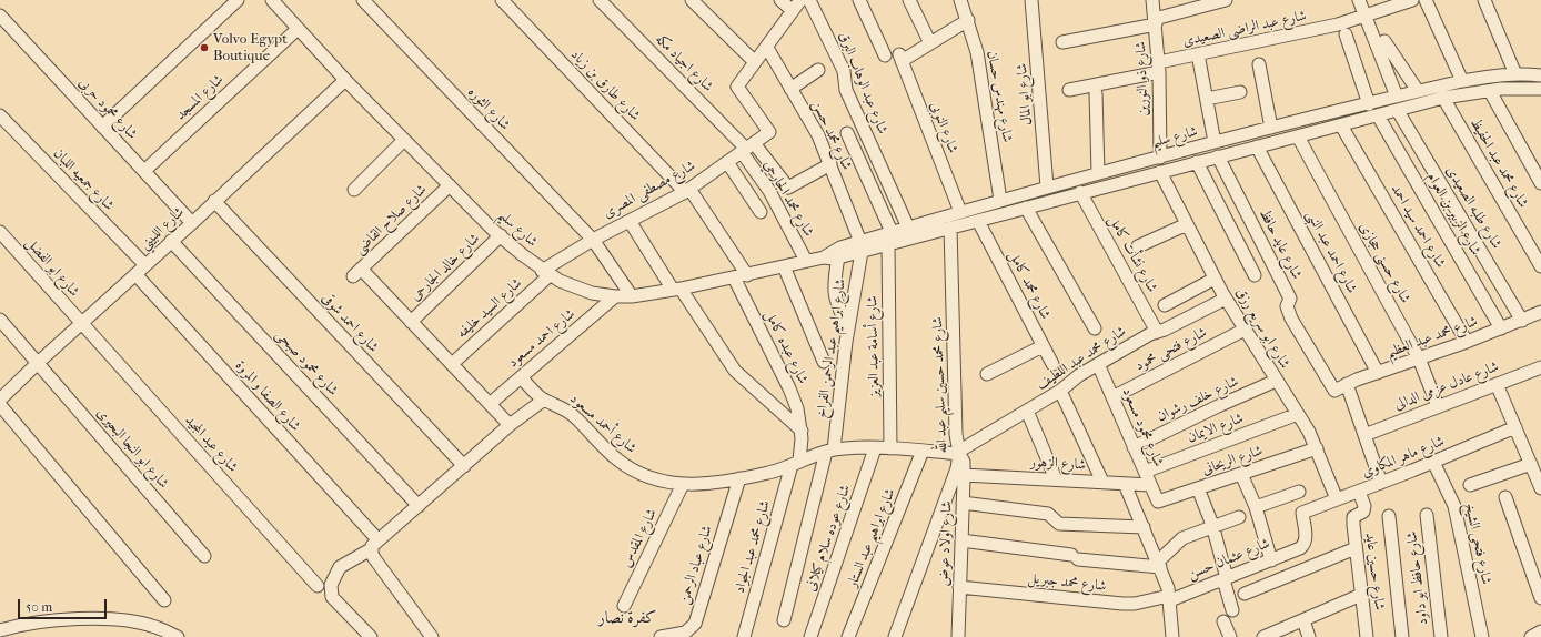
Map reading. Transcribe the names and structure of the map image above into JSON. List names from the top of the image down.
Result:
{
  "streets": {
    "street": [
      "شارع عبد الراضى الصعيدى",
      "شارع اجياد مكه",
      "شارع ذو النورين",
      "شارع عبد الوهاب البرق",
      "شارع طارق بن زياد",
      "شارع ابو المال",
      "شارع مهندس حسان",
      "شارع المسجد",
      "شارع محمود حربى",
      "شارع الثوره",
      "شارع النوبى",
      "شارع محمد حسن",
      "شارع سليم",
      "شارع محمد عبد الحفيظ",
      "شارع جمعيه اللبان",
      "شارع مصطفى المصرى",
      "شارع محمد الجارحي",
      "شارع طلبه الصعيدى",
      "شارع الزبير بن العوام",
      "شارع صلاح القاضى",
      "شارع احمد سيد احمد",
      "شارع اللبيني",
      "شارع عايد حافظ",
      "شارع احمد عبد النبى",
      "شارع نشأت كامل",
      "شارع حسنى حجازى",
      "شارع ابو الفضل",
      "شارع خالد الجارحى",
      "شارع محمد كامل",
      "شارع السيد خليفه",
      "شارع احمد شوقى",
      "شارع ابو سريع رزق",
      "شارع محمد عبد العظيم",
      "شارع احمد مسعود",
      "شارع أسامة عبد العزيز",
      "شارع عبده كامل",
      "شارع ابراهيم عبد الرحمن الفراخ",
      "شارع فتحى محمود",
      "شارع محمد عبد اللطيف",
      "شارع محمود صبحى",
      "شارع محمد حسين سليم عبد الله",
      "شارع عادل عزمى الدالى",
      "شارع الصفا و المروة",
      "شارع خلف رشوان",
      "شارع أحمد مسعود",
      "شارع محمود مسعود",
      "شارع الايمان",
      "شارع عبد المجيد",
      "شارع ابو النجا البحيرى",
      "شارع ماهر المكاوى",
      "شارع الريحانى",
      "شارع الزهور",
      "شارع المقدس",
      "شارع عوده سلام كيلانى",
      "شارع ابراهيم عبد الستار",
      "شارع اولاد عوض",
      "شارع فتحى الشيخ",
      "شارع محمد عبد الجواد",
      "شارع عثمان حسن",
      "شارع عباد الرحمن",
      "شارع حسين عايد",
      "شارع حافظ ابو داود",
      "شارع محمد جبريل"
    ]
  },
  "crossings": [
    ["شارع عبد الراضى الصعيدى", "شارع ذو النورين"],
    ["شارع اجياد مكه", "شارع مصطفى المصرى"],
    ["شارع اجياد مكه", "شارع محمد الجارحي"],
    ["شارع ذو النورين", "شارع سليم"],
    ["شارع عبد الوهاب البرق", "شارع سليم"],
    ["شارع طارق بن زياد", "شارع سليم"],
    ["شارع طارق بن زياد", "شارع مصطفى المصرى"],
    ["شارع ابو المال", "شارع سليم"],
    ["شارع مهندس حسان", "شارع النوبى"],
    ["شارع مهندس حسان", "شارع سليم"],
    ["شارع المسجد", "شارع محمود حربى"],
    ["شارع المسجد", "شارع سليم"],
    ["شارع محمود حربى", "شارع اللبيني"],
    ["شارع الثوره", "شارع سليم"],
    ["شارع الثوره", "شارع مصطفى المصرى"],
    ["شارع النوبى", "شارع سليم"],
    ["شارع محمد حسن", "شارع سليم"],
    ["شارع محمد حسن", "شارع ابراهيم عبد الرحمن الفراخ"],
    ["شارع سليم", "شارع محمد عبد الحفيظ"],
    ["شارع سليم", "شارع مصطفى المصرى"],
    ["شارع سليم", "شارع محمد الجارحي"],
    ["شارع سليم", "شارع طلبه الصعيدى"],
    ["شارع سليم", "شارع الزبير بن العوام"],
    ["شارع سليم", "شارع صلاح القاضى"],
    ["شارع سليم", "شارع احمد سيد احمد"],
    ["شارع سليم", "شارع اللبيني"],
    ["شارع سليم", "شارع عايد حافظ"],
    ["شارع سليم", "شارع احمد عبد النبى"],
    ["شارع سليم", "شارع نشأت كامل"],
    ["شارع سليم", "شارع حسنى حجازى"],
    ["شارع سليم", "شارع خالد الجارحى"],
    ["شارع سليم", "شارع محمد كامل"],
    ["شارع سليم", "شارع السيد خليفه"],
    ["شارع سليم", "شارع ابو سريع رزق"],
    ["شارع سليم", "شارع احمد مسعود"],
    ["شارع سليم", "شارع أسامة عبد العزيز"],
    ["شارع سليم", "شارع عبده كامل"],
    ["شارع سليم", "شارع ابراهيم عبد الرحمن الفراخ"],
    ["شارع سليم", "شارع محمد حسين سليم عبد الله"],
    ["شارع جمعيه اللبان", "شارع اللبيني"],
    ["شارع مصطفى المصرى", "شارع محمد الجارحي"],
    ["شارع مصطفى المصرى", "شارع السيد خليفه"],
    ["شارع طلبه الصعيدى", "شارع محمد عبد العظيم"],
    ["شارع الزبير بن العوام", "شارع محمد عبد العظيم"],
    ["شارع صلاح القاضى", "شارع خالد الجارحى"],
    ["شارع احمد سيد احمد", "شارع محمد عبد العظيم"],
    ["شارع اللبيني", "شارع ابو الفضل"],
    ["شارع اللبيني", "شارع احمد شوقى"],
    ["شارع اللبيني", "شارع محمود صبحى"],
    ["شارع اللبيني", "شارع الصفا و المروة"],
    ["شارع اللبيني", "شارع عبد المجيد"],
    ["شارع اللبيني", "شارع ابو النجا البحيرى"],
    ["شارع عايد حافظ", "شارع محمد عبد العظيم"],
    ["شارع احمد عبد النبى", "شارع محمد عبد العظيم"],
    ["شارع نشأت كامل", "شارع محمد عبد اللطيف"],
    ["شارع حسنى حجازى", "شارع محمد عبد العظيم"],
    ["شارع حسنى حجازى", "شارع عادل عزمى الدالى"],
    ["شارع ابو الفضل", "شارع عبد المجيد"],
    ["شارع ابو سريع رزق", "شارع فتحى محمود"],
    ["شارع ابو سريع رزق", "شارع محمد عبد اللطيف"],
    ["شارع ابو سريع رزق", "شارع خلف رشوان"],
    ["شارع ابو سريع رزق", "شارع الايمان"],
    ["شارع ابو سريع رزق", "شارع ماهر المكاوى"],
    ["شارع ابو سريع رزق", "شارع الريحانى"],
    ["شارع احمد مسعود", "شارع أحمد مسعود"],
    ["شارع أسامة عبد العزيز", "شارع أحمد مسعود"],
    ["شارع عبده كامل", "شارع أحمد مسعود"],
    ["شارع عبده كامل", "شارع محمد عبد الجواد"],
    ["شارع ابراهيم عبد الرحمن الفراخ", "شارع أحمد مسعود"],
    ["شارع فتحى محمود", "شارع محمود مسعود"],
    ["شارع محمد عبد اللطيف", "شارع محمد حسين سليم عبد الله"],
    ["شارع محمد عبد اللطيف", "شارع أحمد مسعود"],
    ["شارع محمد عبد اللطيف", "شارع محمود مسعود"],
    ["شارع محمد عبد اللطيف", "شارع اولاد عوض"],
    ["شارع محمد حسين سليم عبد الله", "شارع أحمد مسعود"],
    ["شارع محمد حسين سليم عبد الله", "شارع اولاد عوض"],
    ["شارع خلف رشوان", "شارع محمود مسعود"],
    ["شارع أحمد مسعود", "شارع المقدس"],
    ["شارع أحمد مسعود", "شارع عوده سلام كيلانى"],
    ["شارع أحمد مسعود", "شارع ابراهيم عبد الستار"],
    ["شارع أحمد مسعود", "شارع اولاد عوض"],
    ["شارع أحمد مسعود", "شارع محمد عبد الجواد"],
    ["شارع أحمد مسعود", "شارع عباد الرحمن"],
    ["شارع محمود مسعود", "شارع الايمان"],
    ["شارع محمود مسعود", "شارع الريحانى"],
    ["شارع محمود مسعود", "شارع الزهور"],
    ["شارع ماهر المكاوى", "شارع فتحى الشيخ"],
    ["شارع ماهر المكاوى", "شارع عثمان حسن"],
    ["شارع ماهر المكاوى", "شارع حسين عايد"],
    ["شارع الزهور", "شارع اولاد عوض"],
    ["شارع اولاد عوض", "شارع محمد جبريل"],
    ["شارع عثمان حسن", "شارع محمد جبريل"]
  ],
  "districts": ["كفرة نصار"],
  "places": ["Volvo Egypt Boutique"],
  "scale_bar": "50 m"
}
